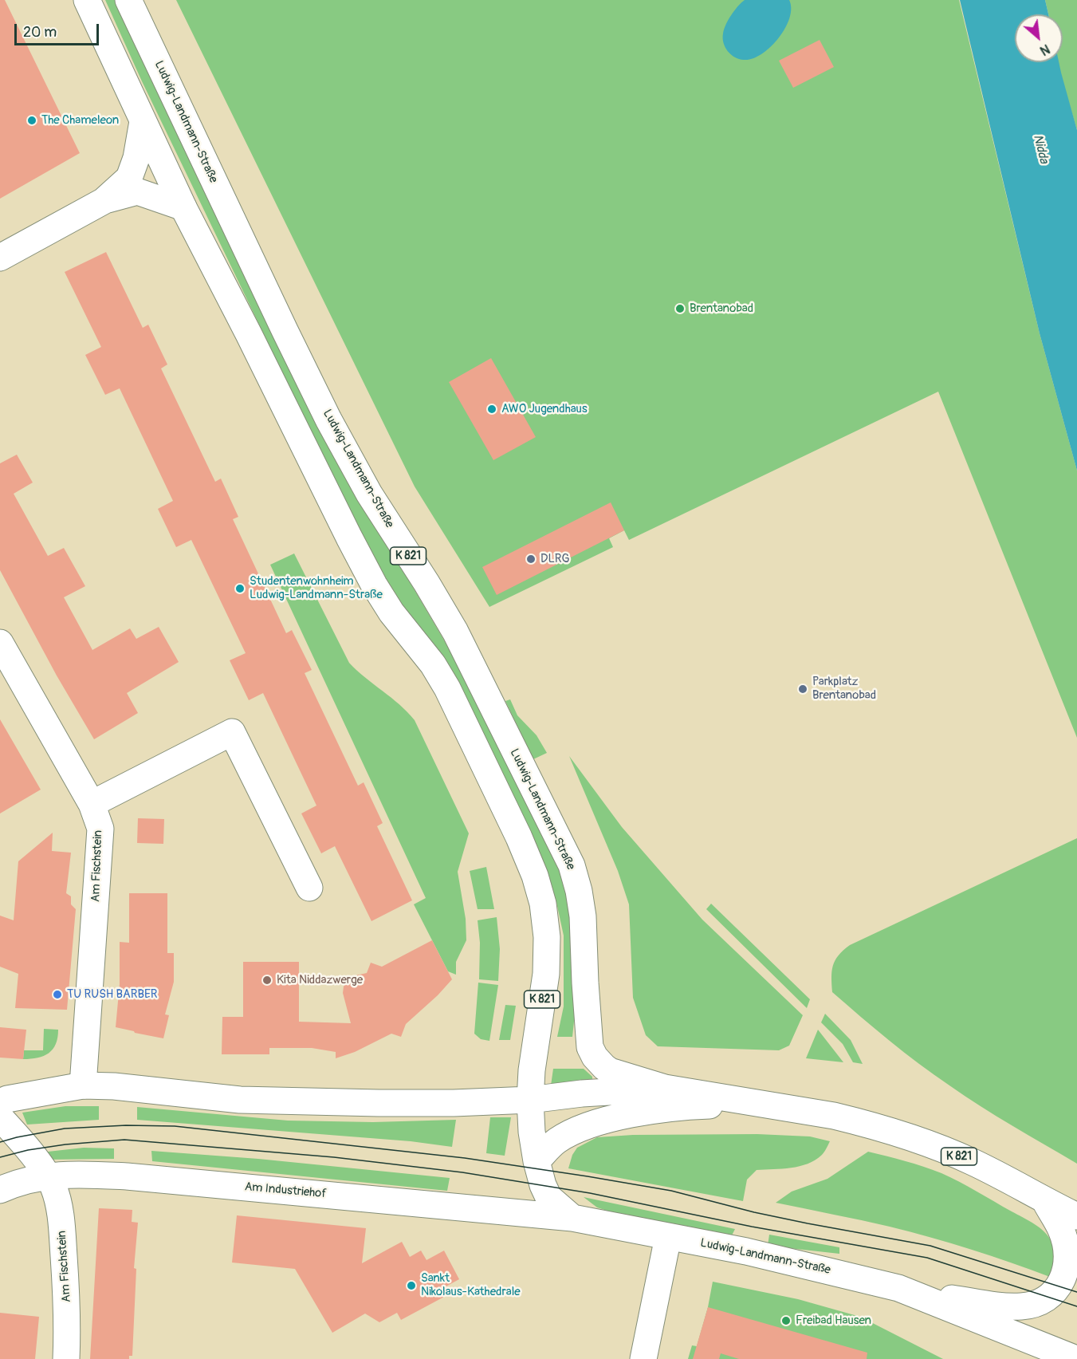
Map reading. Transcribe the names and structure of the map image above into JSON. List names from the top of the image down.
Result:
{
  "streets": {
    "main road": [
      "Ludwig-Landmann-Straße",
      "K 821",
      "Am Fischstein",
      "Am Industriehof"
    ]
  },
  "crossings": [
    ["Ludwig-Landmann-Straße", "Am Industriehof"],
    ["Am Fischstein", "Am Industriehof"]
  ],
  "water": ["Nidda"],
  "places": [
    "The Chameleon",
    "Brentanobad",
    "AWO Jugendhaus",
    "DLRG",
    "Studentenwohnheim Ludwig-Landmann-Straße",
    "Parkplatz Brentanobad",
    "Kita Niddazwerge",
    "TU RUSH BARBER",
    "Sankt Nikolaus-Kathedrale",
    "Freibad Hausen"
  ],
  "scale_bar": "20 m",
  "north": "bottom right"
}
